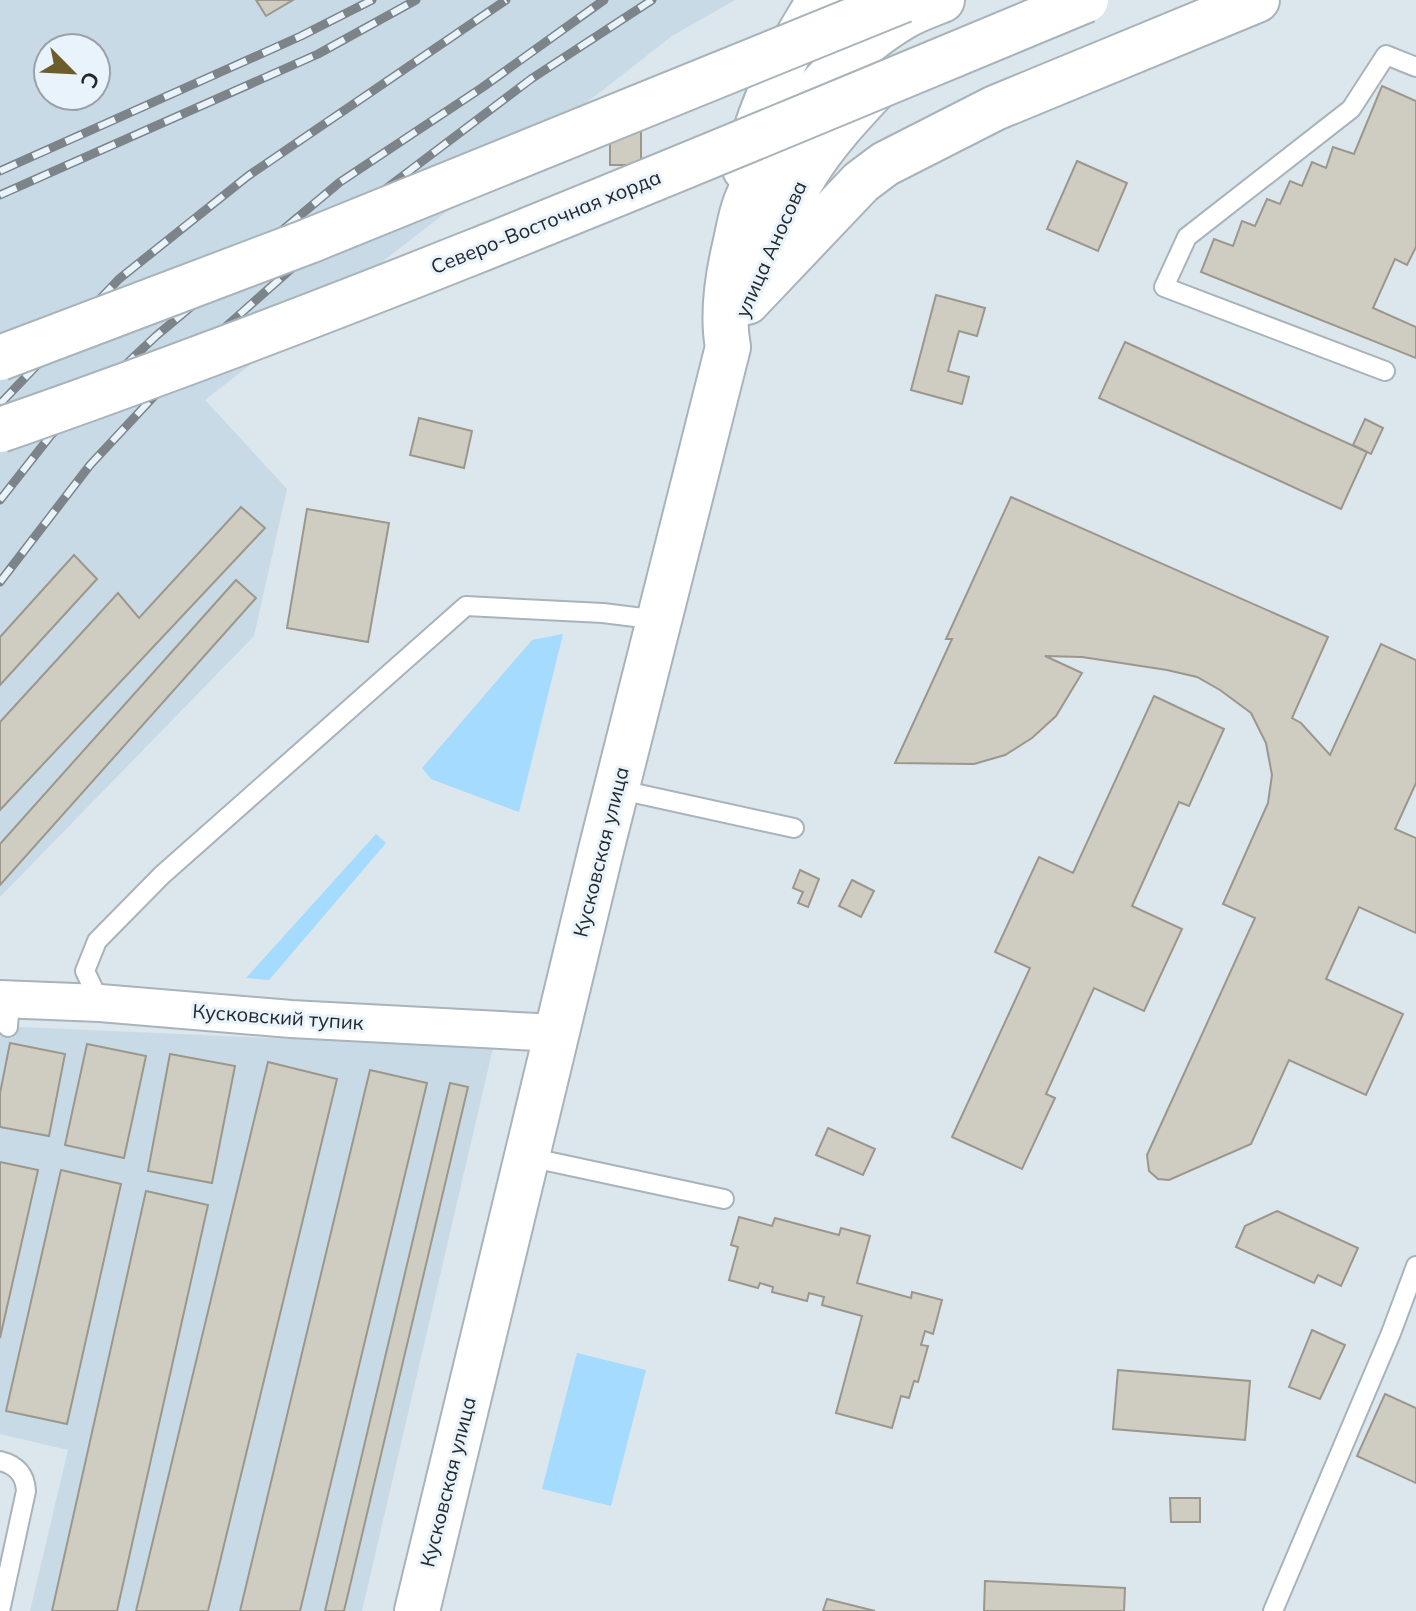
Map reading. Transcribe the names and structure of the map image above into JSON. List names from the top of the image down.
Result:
{
  "streets": {
    "street": [
      "Северо-Восточная хорда",
      "улица Аносова",
      "Кусковская улица",
      "Кусковский тупик"
    ]
  },
  "crossings": [
    ["улица Аносова", "Кусковская улица"],
    ["Кусковская улица", "Кусковский тупик"]
  ],
  "north": "bottom right"
}
